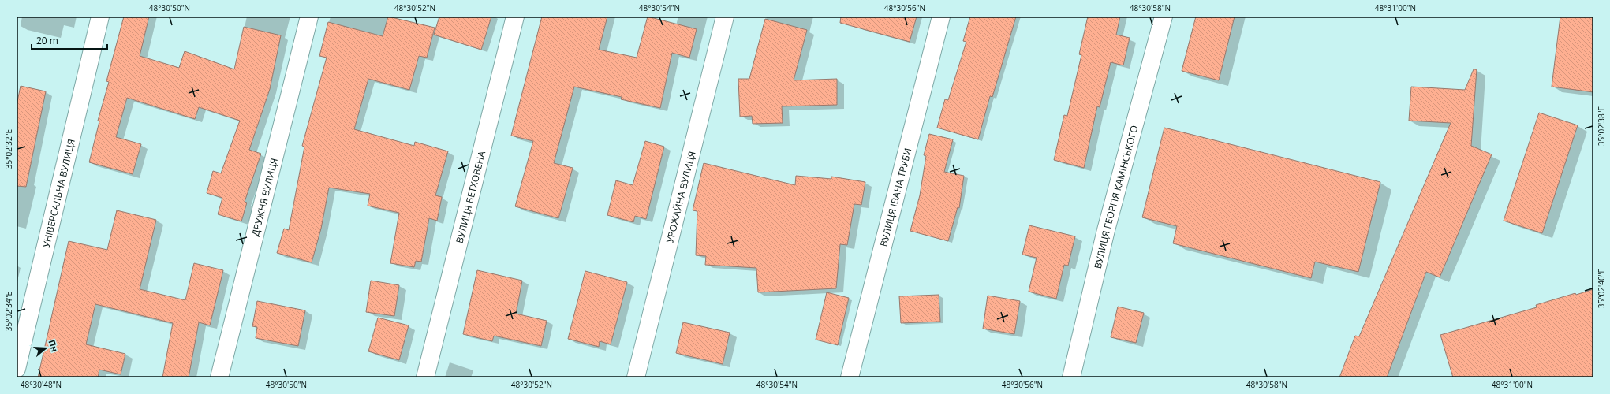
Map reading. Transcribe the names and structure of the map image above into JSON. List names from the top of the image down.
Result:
{
  "streets": {
    "street": [
      "УНІВЕРСАЛЬНА ВУЛИЦЯ",
      "ВУЛИЦЯ ГЕОРГІЯ КАМІНСЬКОГО",
      "ДРУЖНЯ ВУЛИЦЯ",
      "ВУЛИЦЯ БЕТХОВЕНА",
      "УРОЖАЙНА ВУЛИЦЯ",
      "ВУЛИЦЯ ІВАНА ТРУБИ"
    ]
  },
  "scale_bar": "20 m",
  "north": "right",
  "coordinates": [
    "48°30'50\"N",
    "48°30'52\"N",
    "48°30'54\"N",
    "48°30'56\"N",
    "48°30'58\"N",
    "48°31'00\"N",
    "35°02'38\"E",
    "35°02'32\"E",
    "35°02'40\"E",
    "35°02'34\"E",
    "48°30'48\"N"
  ]
}
